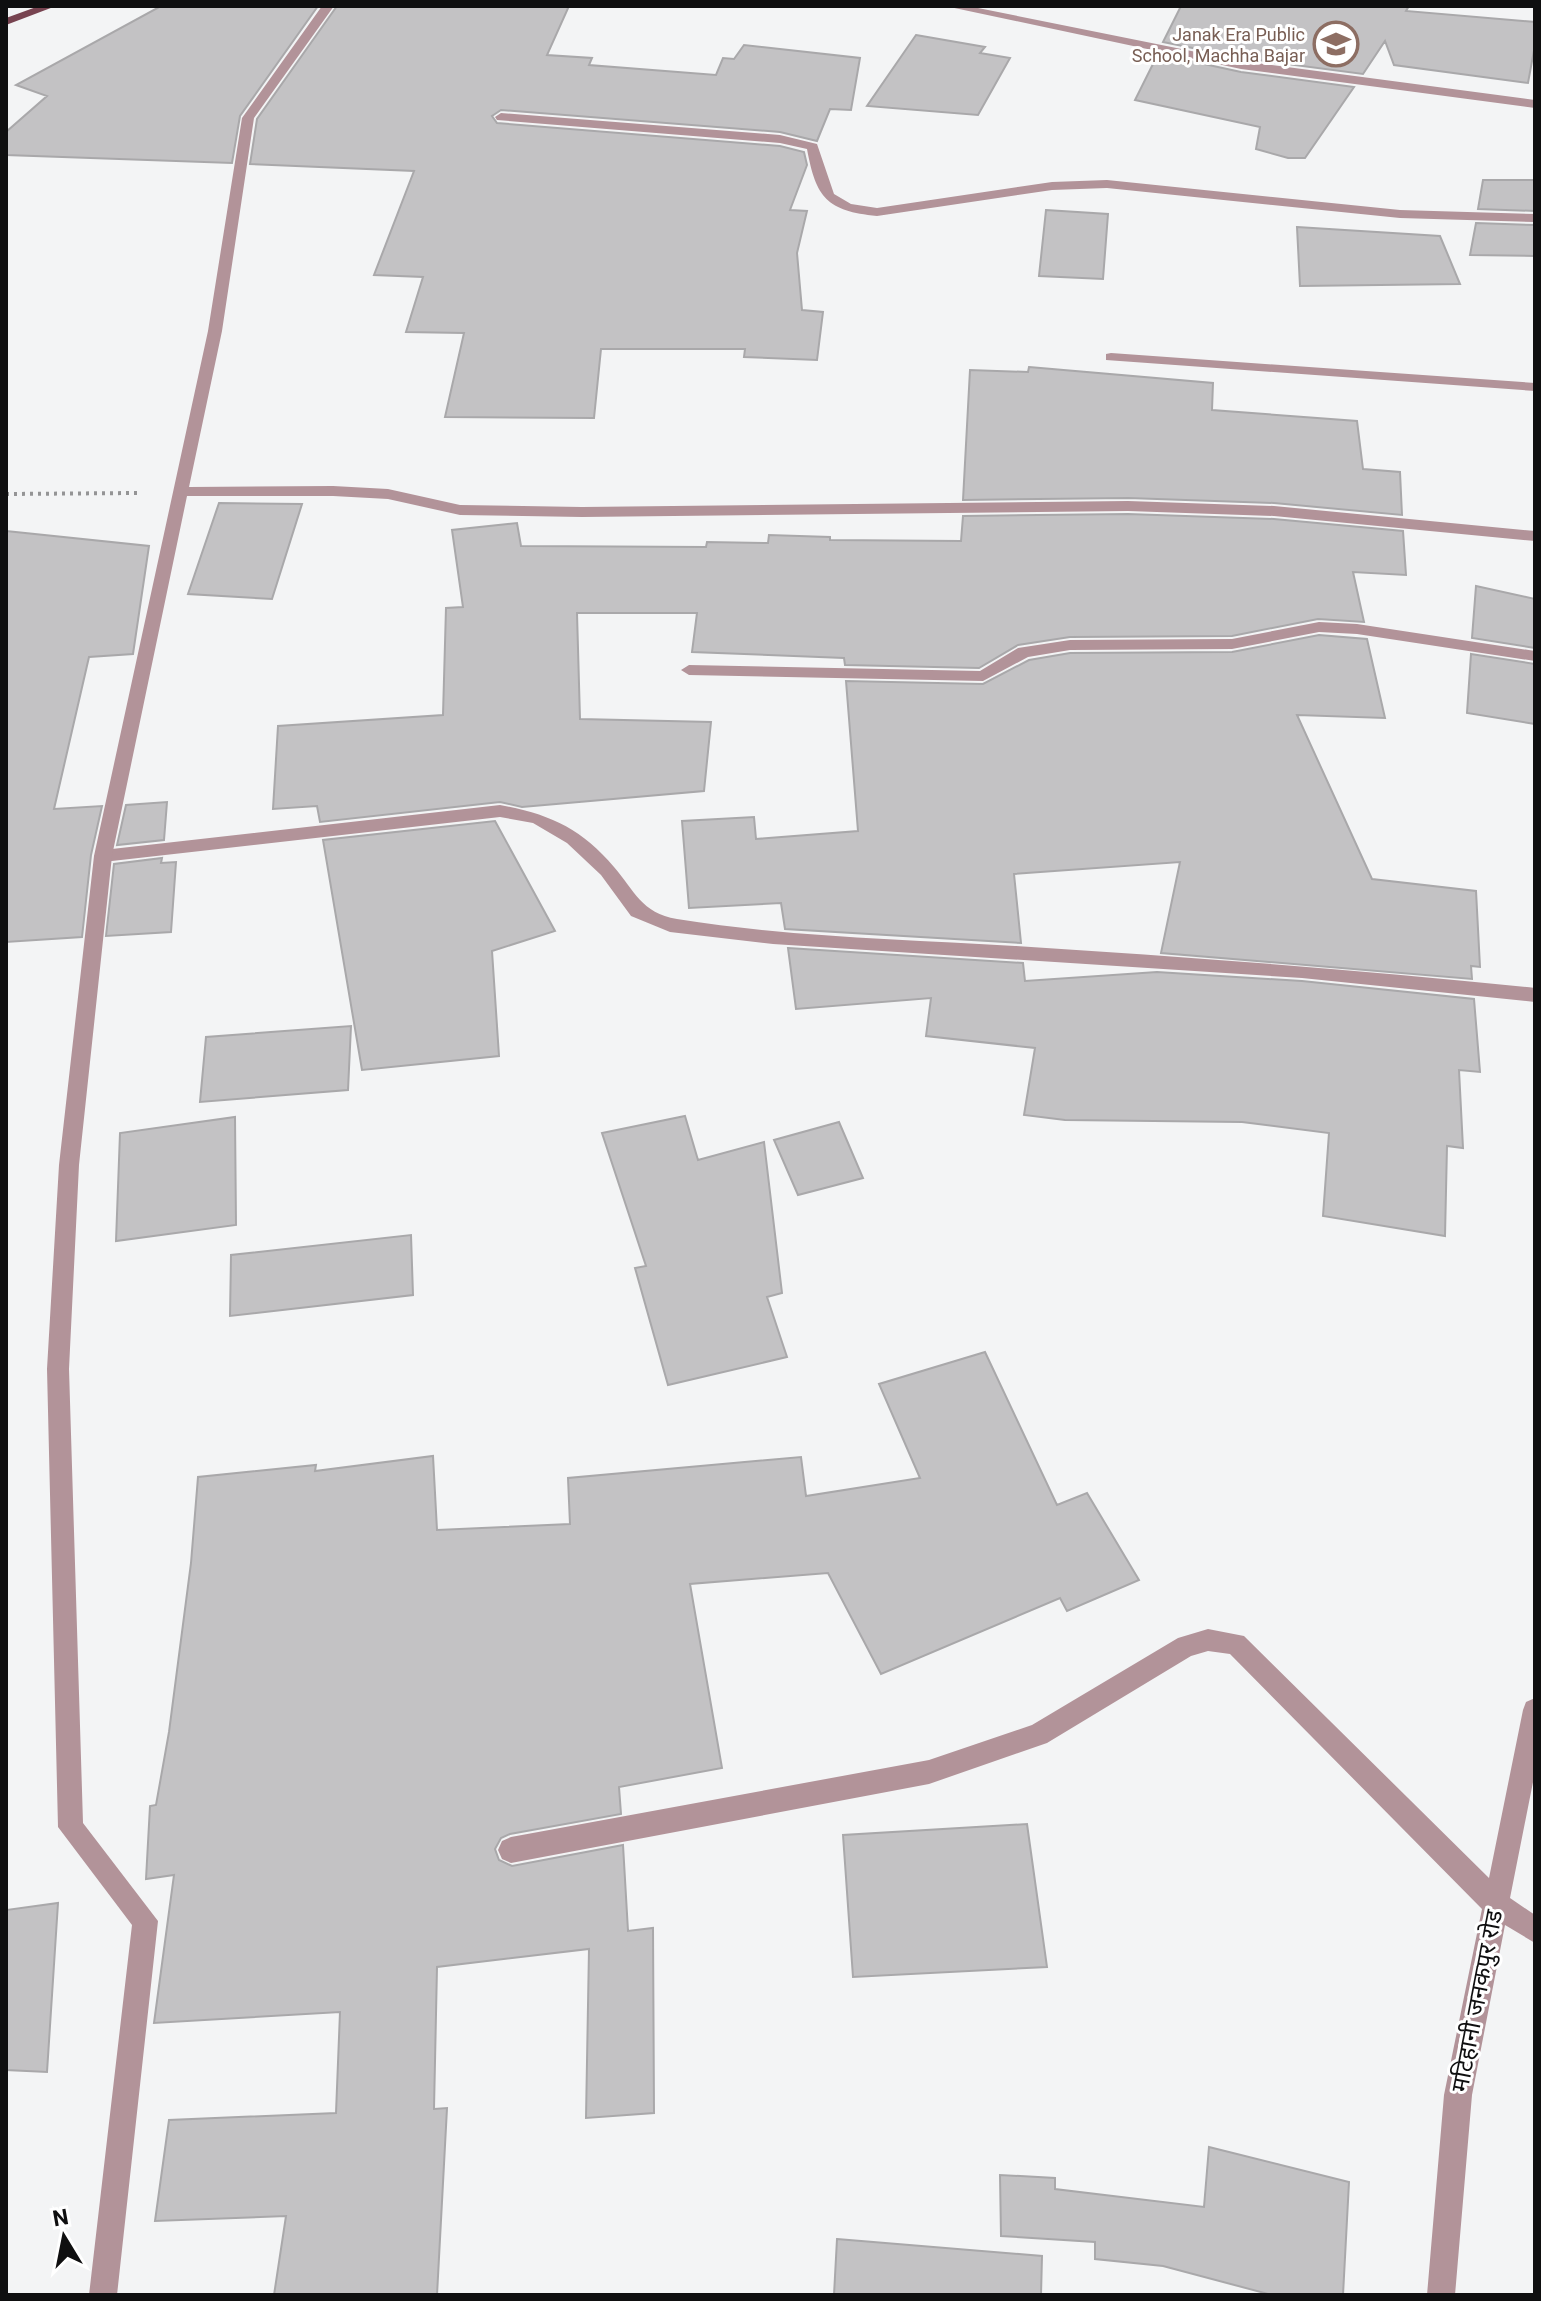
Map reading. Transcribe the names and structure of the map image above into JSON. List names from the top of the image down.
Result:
{
  "streets": {
    "street": ["मटिहानी जनकपुर रोड"]
  },
  "places": {
    "school or university": ["Janak Era Public School, Machha Bajar"]
  },
  "north": "top"
}
